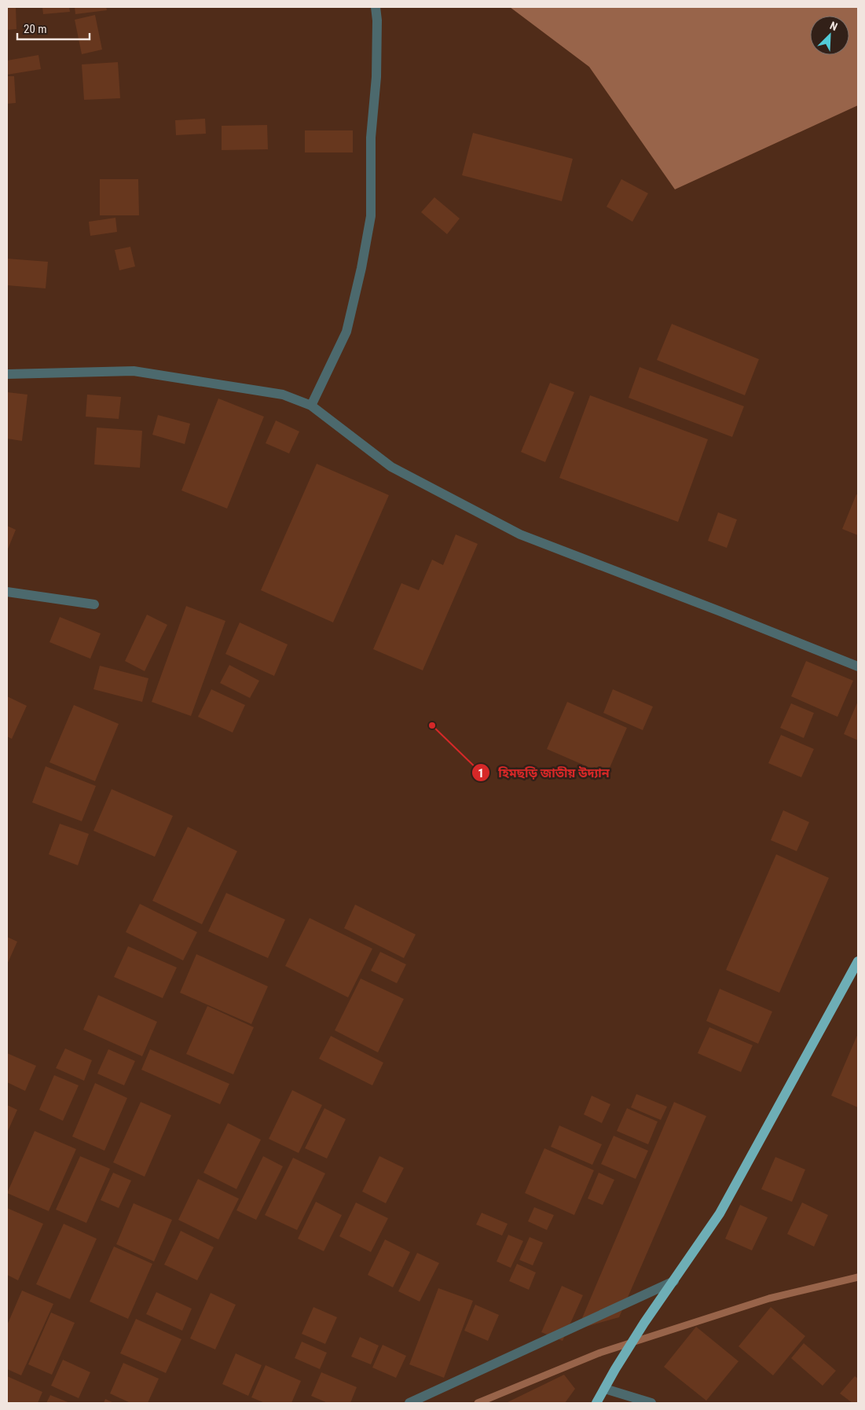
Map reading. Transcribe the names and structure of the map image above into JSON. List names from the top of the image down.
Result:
{
  "places": ["হিমছড়ি জাতীয় উদ্যান"],
  "scale_bar": "20 m",
  "north": "top right"
}
